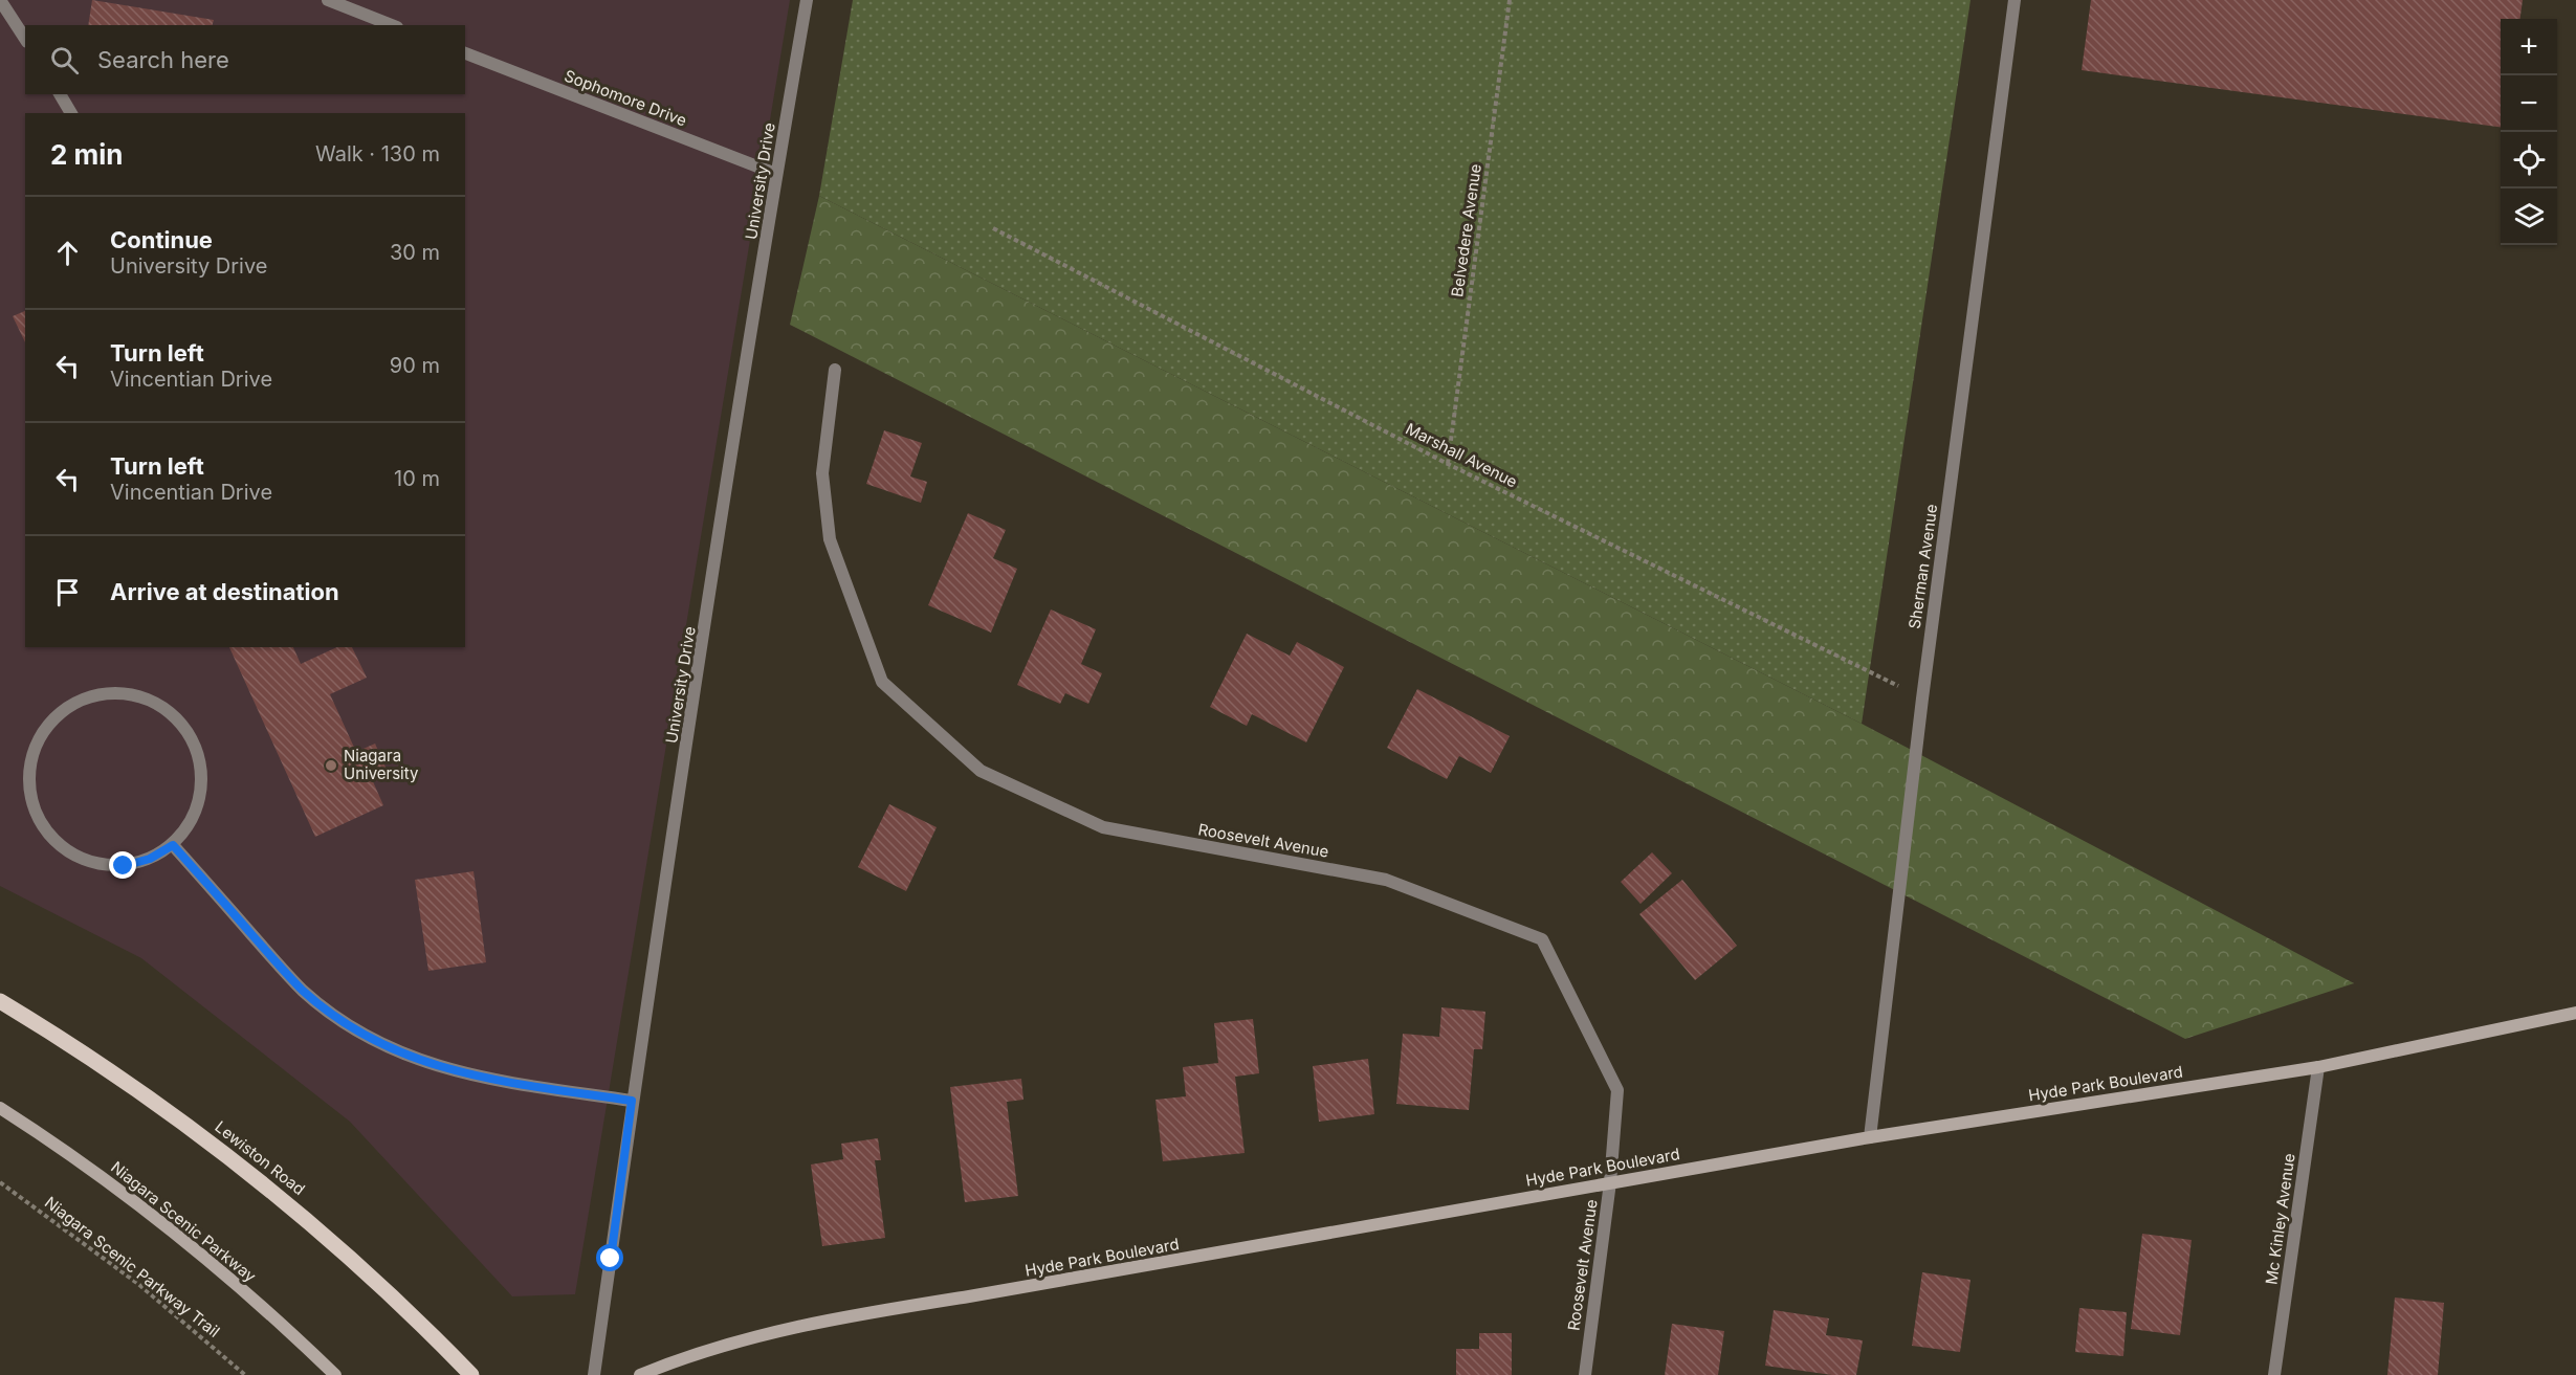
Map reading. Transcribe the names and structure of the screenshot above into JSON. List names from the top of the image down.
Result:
{
  "streets": {
    "main road": ["Hyde Park Boulevard", "Lewiston Road", "Niagara Scenic Parkway"],
    "street": [
      "Sophomore Drive",
      "University Drive",
      "Sherman Avenue",
      "Roosevelt Avenue",
      "Mc Kinley Avenue"
    ],
    "path": ["Belvedere Avenue", "Marshall Avenue", "Niagara Scenic Parkway Trail"]
  },
  "crossings": [
    ["Sophomore Drive", "University Drive"],
    ["Belvedere Avenue", "Marshall Avenue"],
    ["Marshall Avenue", "Sherman Avenue"],
    ["Sherman Avenue", "Hyde Park Boulevard"],
    ["Roosevelt Avenue", "Hyde Park Boulevard"],
    ["Hyde Park Boulevard", "Mc Kinley Avenue"]
  ],
  "places": ["Niagara University"],
  "page": {
    "map_buttons": ["+", "−"],
    "search": "Search here",
    "heading": ["2 min", "Walk · 130 m"],
    "list": [
      ["Continue", "University Drive", "30 m"],
      ["Turn left", "Vincentian Drive", "90 m"],
      ["Turn left", "Vincentian Drive", "10 m"],
      "Arrive at destination"
    ]
  }
}
